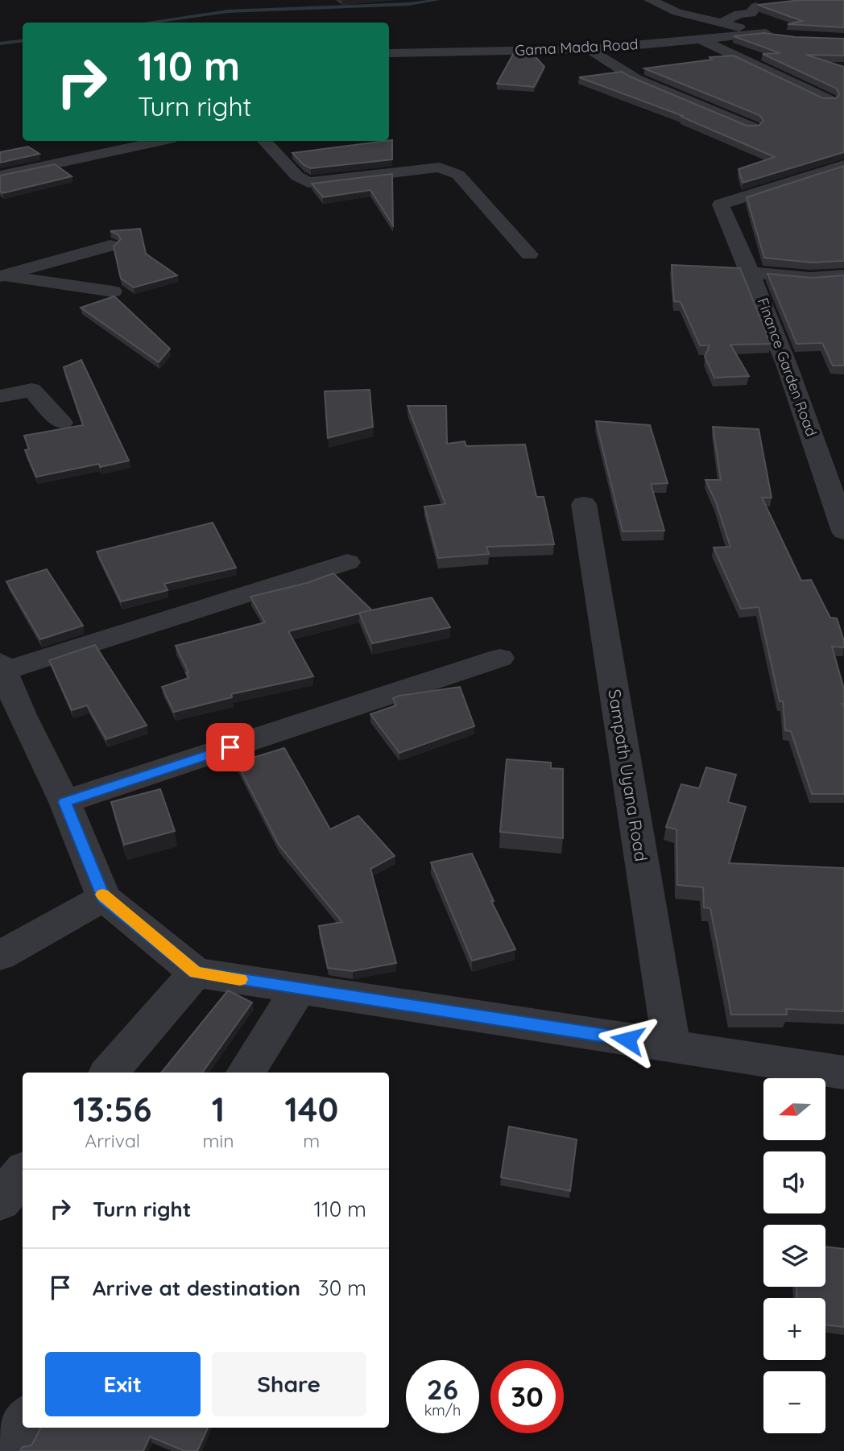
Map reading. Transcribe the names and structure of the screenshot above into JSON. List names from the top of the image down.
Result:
{
  "streets": {
    "street": ["Gama Mada Road", "Finance Garden Road", "Sampath Uyana Road"]
  },
  "north": "left",
  "page": {
    "turn": ["110 m", "Turn right"],
    "eta": [
      "13:56",
      "Arrival",
      "1",
      "min",
      "140",
      "m"
    ],
    "map_buttons": ["+", "−"],
    "list": [
      {
        "name": "Turn right",
        "value": "110 m"
      },
      {
        "name": "Arrive at destination",
        "value": "30 m"
      }
    ],
    "buttons": ["Exit", "Share"],
    "speed": "26 km/h",
    "limit": "30"
  }
}
